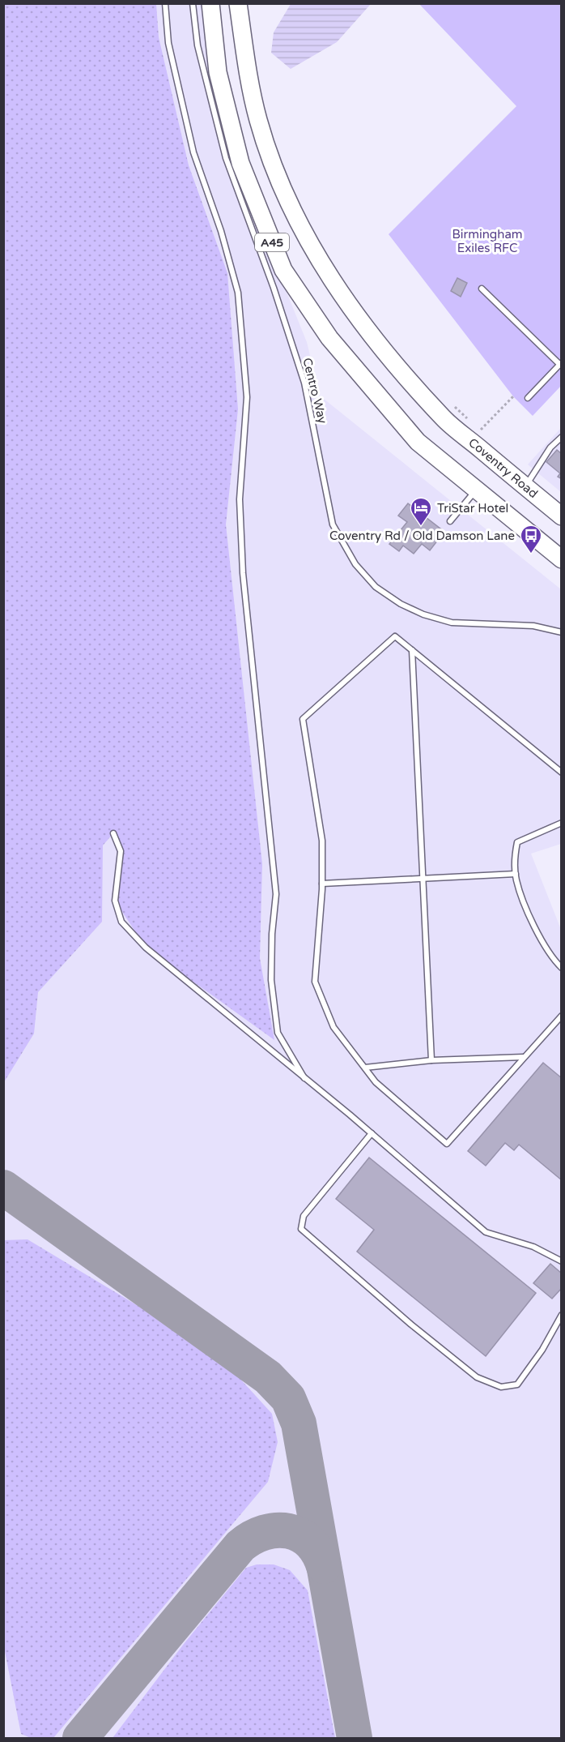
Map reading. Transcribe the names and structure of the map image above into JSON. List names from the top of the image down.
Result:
{
  "streets": {
    "highway": ["A45", "Coventry Road"],
    "lane": ["Centro Way"]
  },
  "crossings": [
    ["A45", "Coventry Road"]
  ],
  "parks": ["Birmingham Exiles RFC"],
  "places": {
    "hotel": ["TriStar Hotel"],
    "bus stop": ["Coventry Rd / Old Damson Lane"]
  }
}
